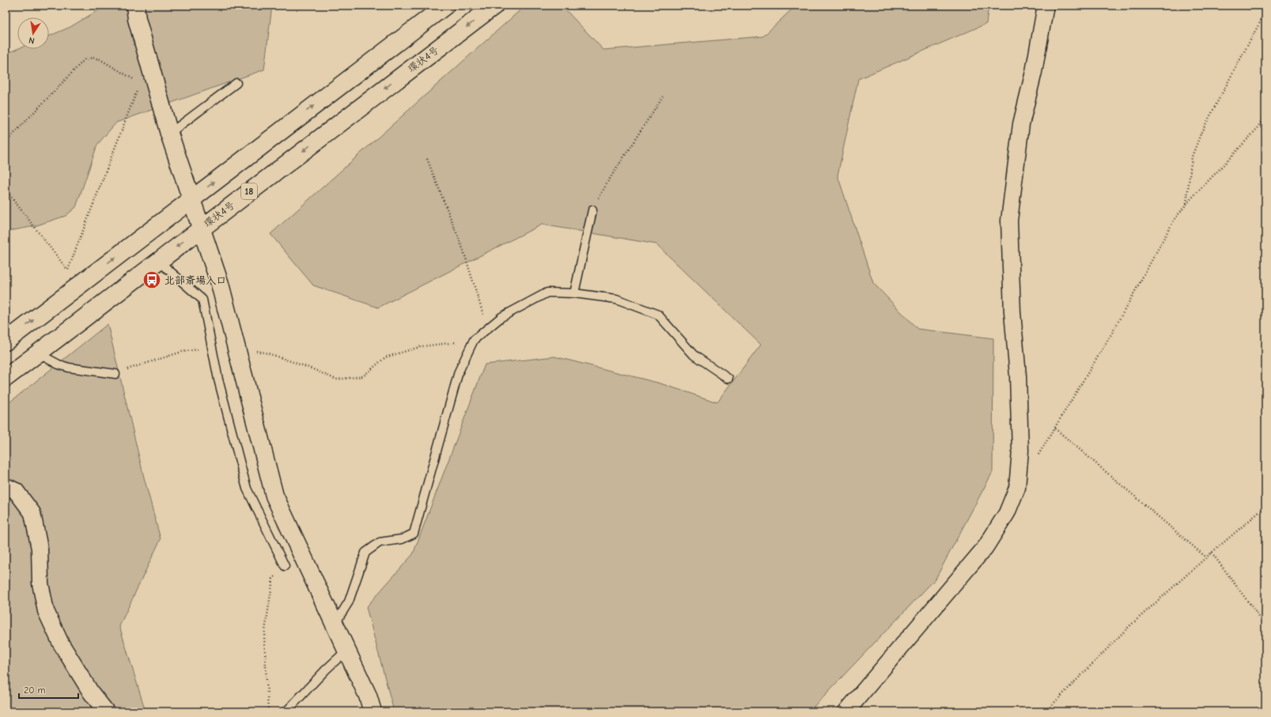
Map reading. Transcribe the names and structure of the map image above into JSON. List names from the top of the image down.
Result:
{
  "streets": {
    "main road": ["環状4号", "18"]
  },
  "places": {
    "bus stop": ["北部斎場入口"]
  },
  "scale_bar": "20 m",
  "north": "bottom"
}
